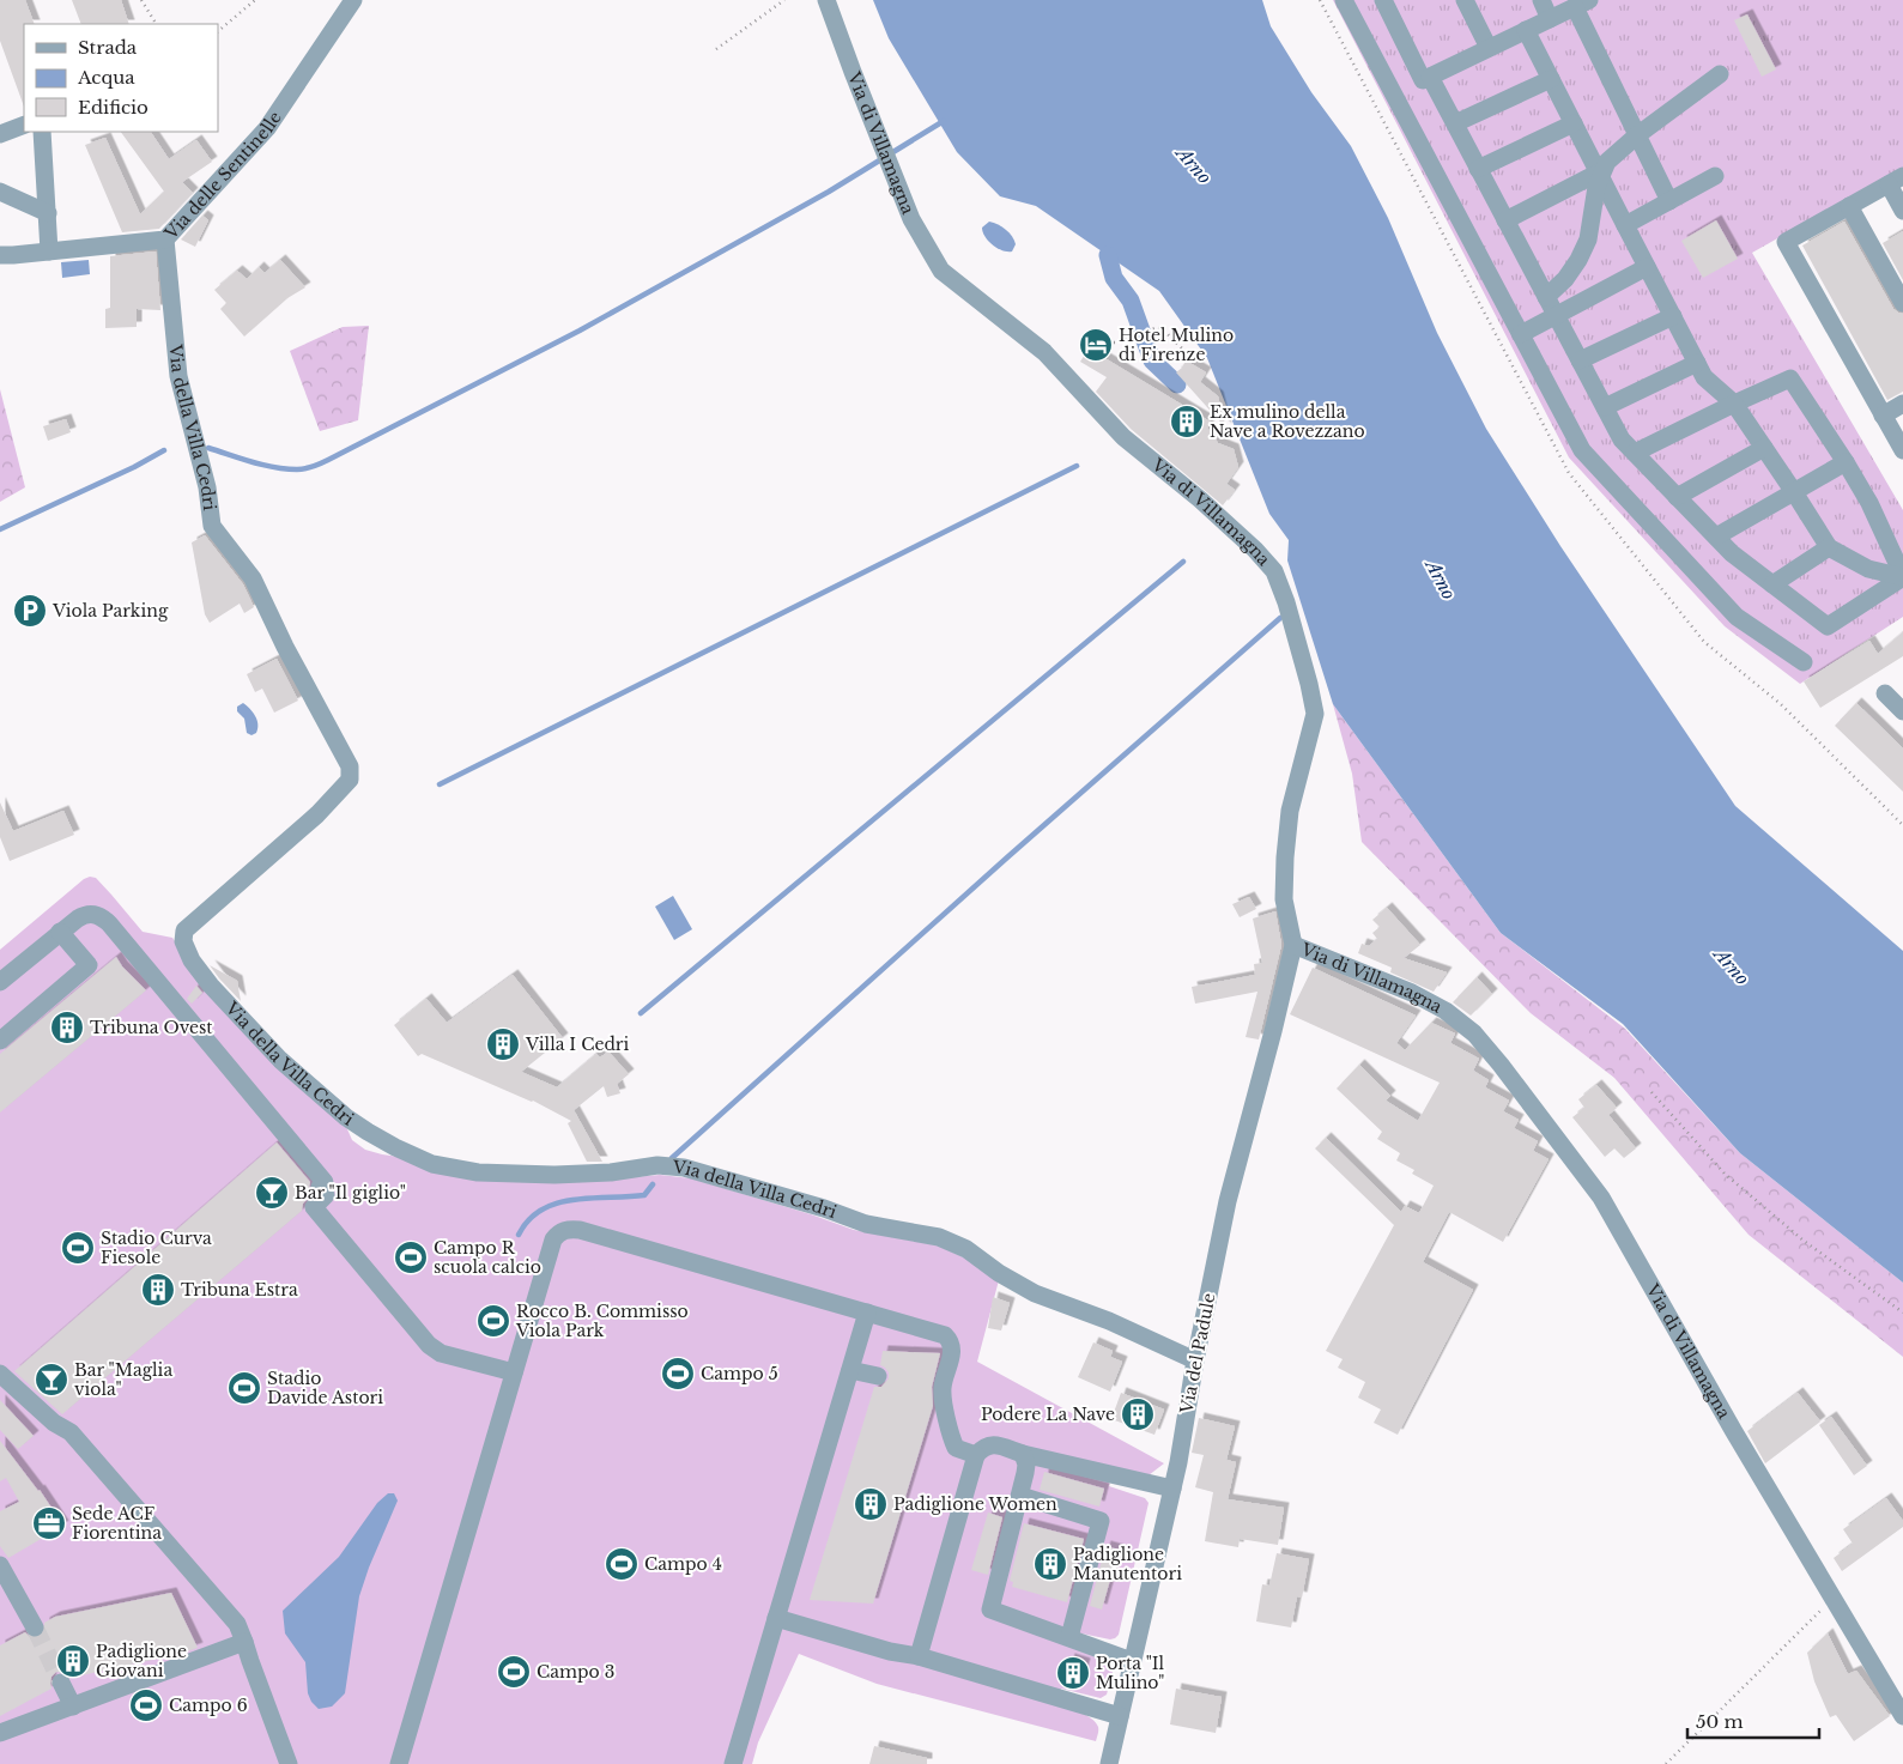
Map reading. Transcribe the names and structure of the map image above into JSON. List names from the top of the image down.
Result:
{
  "streets": {
    "street": [
      "Via di Villamagna",
      "Via delle Sentinelle",
      "Via della Villa Cedri",
      "Via del Padule"
    ]
  },
  "crossings": [
    ["Via di Villamagna", "Via del Padule"],
    ["Via delle Sentinelle", "Via della Villa Cedri"],
    ["Via della Villa Cedri", "Via del Padule"]
  ],
  "water": ["Arno"],
  "places": {
    "hotel": ["Hotel Mulino di Firenze"],
    "building": [
      "Ex mulino della Nave a Rovezzano",
      "Tribuna Ovest",
      "Villa I Cedri",
      "Tribuna Estra",
      "Podere La Nave",
      "Padiglione Women",
      "Padiglione Manutentori",
      "Padiglione Giovani",
      "Porta \"Il Mulino\""
    ],
    "parking": ["Viola Parking"],
    "bar": ["Bar \"Il giglio\"", "Bar \"Maglia viola\""],
    "sports": [
      "Stadio Curva Fiesole",
      "Campo R scuola calcio",
      "Rocco B. Commisso Viola Park",
      "Campo 5",
      "Stadio Davide Astori",
      "Campo 4",
      "Campo 3",
      "Campo 6"
    ],
    "office": ["Sede ACF Fiorentina"]
  },
  "legend": ["Strada", "Acqua", "Edificio"],
  "scale_bar": "50 m"
}
